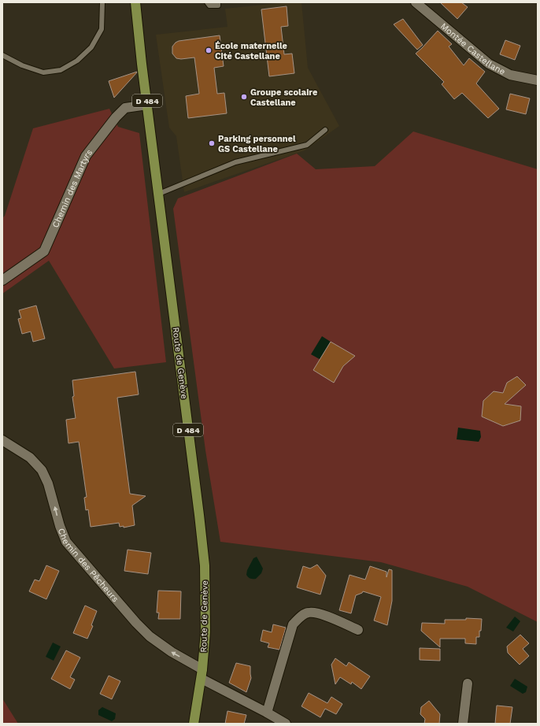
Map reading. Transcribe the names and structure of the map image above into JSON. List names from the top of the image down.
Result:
{
  "streets": {
    "main road": ["D 484", "Route de Genève"],
    "street": ["Montée Castellane", "Chemin des Martyrs", "Chemin des Pêcheurs"]
  },
  "crossings": [
    ["Chemin des Martyrs", "Route de Genève"],
    ["Route de Genève", "Chemin des Pêcheurs"]
  ],
  "one_way": ["Chemin des Pêcheurs"],
  "places": ["École maternelle Cité Castellane", "Groupe scolaire Castellane", "Parking personnel GS Castellane"]
}
